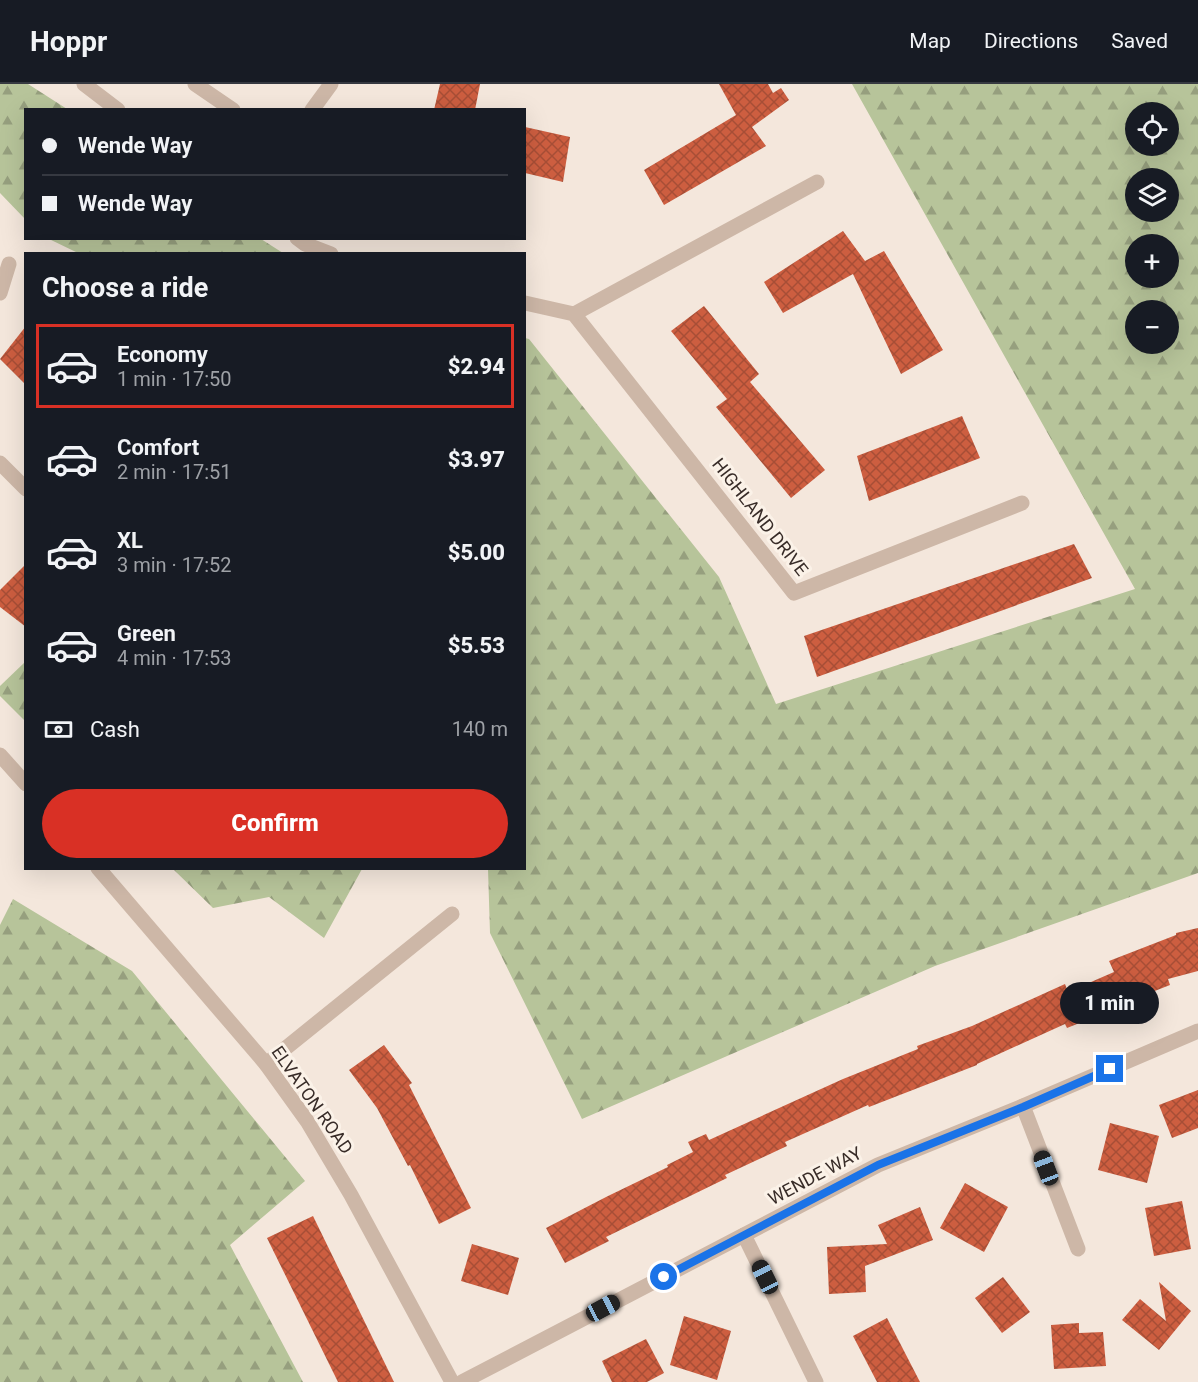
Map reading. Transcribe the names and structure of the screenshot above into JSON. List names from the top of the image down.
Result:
{
  "streets": {
    "street": ["HIGHLAND DRIVE", "ELVATON ROAD", "WENDE WAY"]
  },
  "page": {
    "header": "Hoppr",
    "nav": ["Map", "Directions", "Saved"],
    "map_buttons": ["+", "−"],
    "banner": ["Wende Way", "Wende Way"],
    "heading": "Choose a ride",
    "list": [
      {
        "name": "Economy",
        "note": "1 min · 17:50",
        "value": "$2.94"
      },
      {
        "name": "Comfort",
        "note": "2 min · 17:51",
        "value": "$3.97"
      },
      {
        "name": "XL",
        "note": "3 min · 17:52",
        "value": "$5.00"
      },
      {
        "name": "Green",
        "note": "4 min · 17:53",
        "value": "$5.53"
      }
    ],
    "pay": ["Cash", "140 m"],
    "buttons": "Confirm",
    "bubble": "1 min"
  }
}
